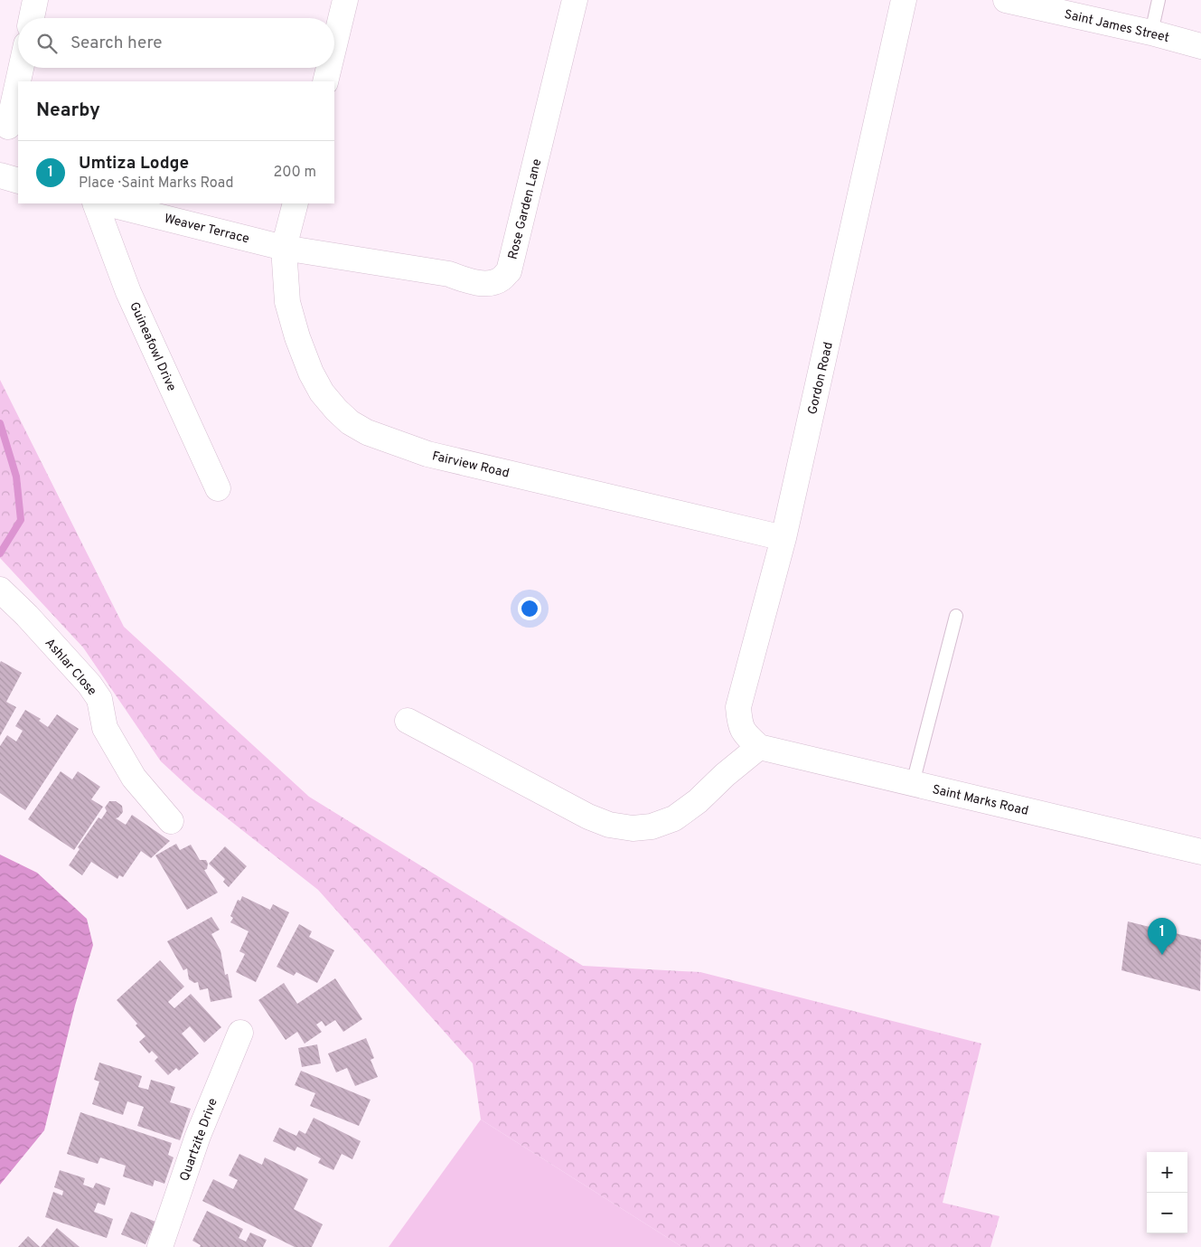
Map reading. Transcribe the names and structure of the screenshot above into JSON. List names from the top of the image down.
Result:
{
  "streets": {
    "street": [
      "Saint James Street",
      "Rose Garden Lane",
      "Weaver Terrace",
      "Guineafowl Drive",
      "Gordon Road",
      "Fairview Road",
      "Ashlar Close",
      "Saint Marks Road",
      "Quartzite Drive"
    ]
  },
  "crossings": [
    ["Rose Garden Lane", "Weaver Terrace"],
    ["Rose Garden Lane", "Fairview Road"],
    ["Weaver Terrace", "Fairview Road"],
    ["Gordon Road", "Fairview Road"],
    ["Gordon Road", "Saint Marks Road"]
  ],
  "page": {
    "search": "Search here",
    "heading": "Nearby",
    "list": [
      {
        "mark": "1",
        "name": "Umtiza Lodge",
        "note": "Place · Saint Marks Road",
        "value": "200 m"
      }
    ],
    "pins": "1",
    "map_buttons": ["+", "−"]
  }
}
